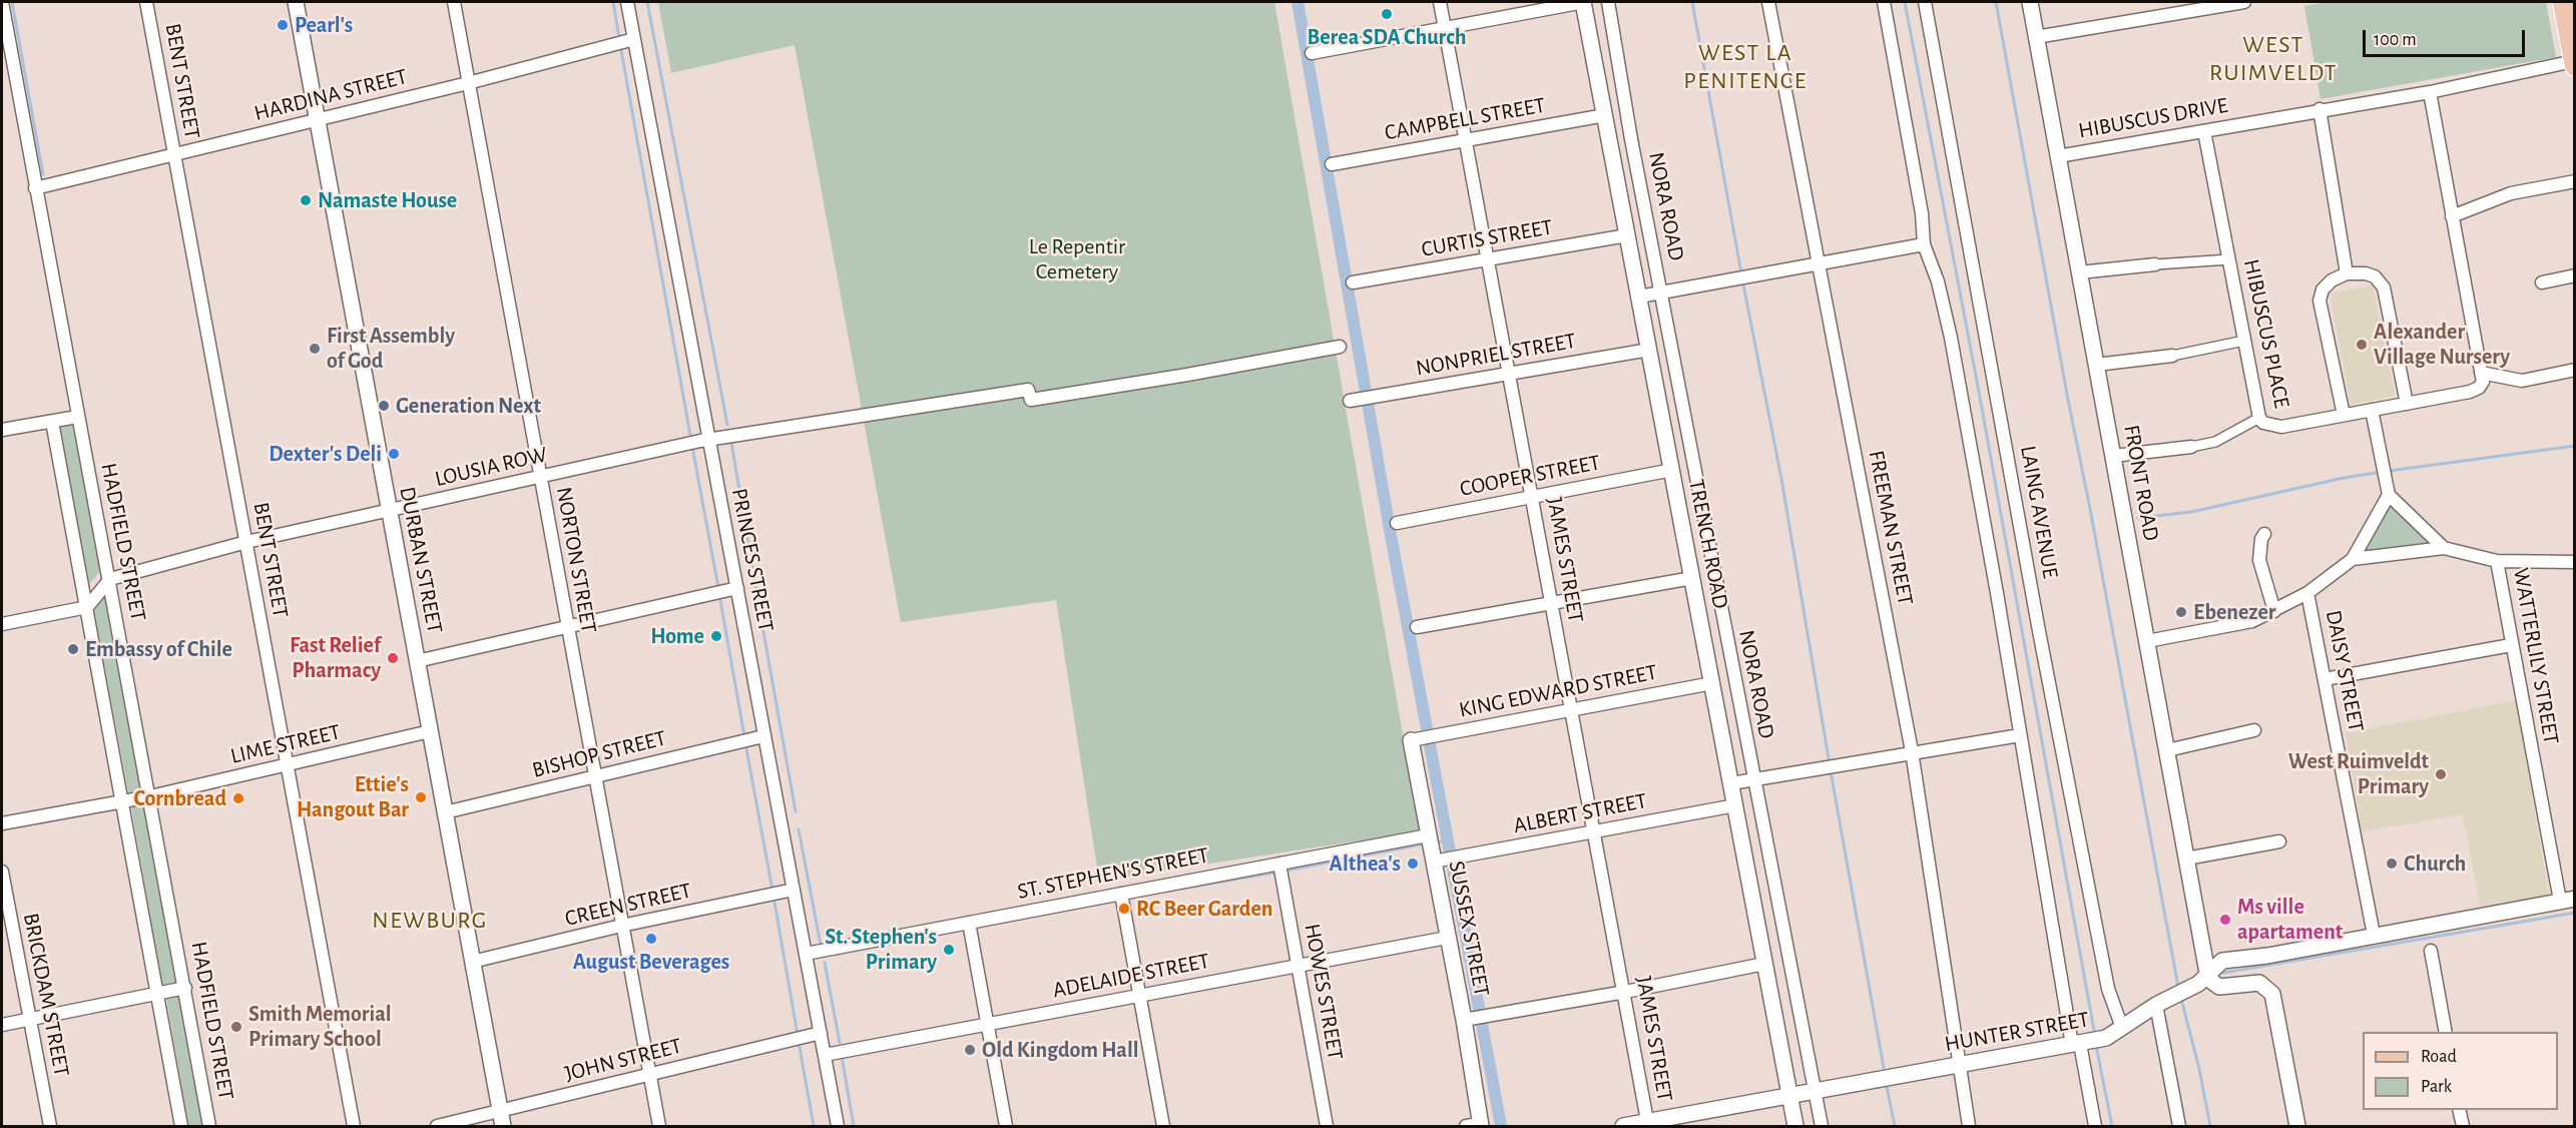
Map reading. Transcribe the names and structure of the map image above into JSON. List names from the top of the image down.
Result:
{
  "streets": {
    "street": [
      "BENT STREET",
      "HARDINA STREET",
      "HIBUSCUS DRIVE",
      "CAMPBELL STREET",
      "NORA ROAD",
      "CURTIS STREET",
      "HIBUSCUS PLACE",
      "NONPRIEL STREET",
      "LOUSIA ROW",
      "COOPER STREET",
      "FRONT ROAD",
      "LAING AVENUE",
      "FREEMAN STREET",
      "HADFIELD STREET",
      "TRENCH ROAD",
      "DURBAN STREET",
      "NORTON STREET",
      "PRINCES STREET",
      "JAMES STREET",
      "WATTERLILY STREET",
      "DAISY STREET",
      "KING EDWARD STREET",
      "LIME STREET",
      "BISHOP STREET",
      "ALBERT STREET",
      "ST. STEPHEN'S STREET",
      "CREEN STREET",
      "SUSSEX STREET",
      "ADELAIDE STREET",
      "HOWES STREET",
      "BRICKDAM STREET",
      "HUNTER STREET",
      "JOHN STREET"
    ]
  },
  "crossings": [
    ["BENT STREET", "HARDINA STREET"],
    ["BENT STREET", "LOUSIA ROW"],
    ["BENT STREET", "LIME STREET"],
    ["HARDINA STREET", "HADFIELD STREET"],
    ["HARDINA STREET", "DURBAN STREET"],
    ["HARDINA STREET", "NORTON STREET"],
    ["HARDINA STREET", "PRINCES STREET"],
    ["HIBUSCUS DRIVE", "HIBUSCUS PLACE"],
    ["HIBUSCUS DRIVE", "FRONT ROAD"],
    ["CAMPBELL STREET", "TRENCH ROAD"],
    ["CAMPBELL STREET", "JAMES STREET"],
    ["NORA ROAD", "HUNTER STREET"],
    ["CURTIS STREET", "TRENCH ROAD"],
    ["CURTIS STREET", "JAMES STREET"],
    ["NONPRIEL STREET", "TRENCH ROAD"],
    ["NONPRIEL STREET", "JAMES STREET"],
    ["LOUSIA ROW", "HADFIELD STREET"],
    ["LOUSIA ROW", "DURBAN STREET"],
    ["LOUSIA ROW", "NORTON STREET"],
    ["LOUSIA ROW", "PRINCES STREET"],
    ["COOPER STREET", "TRENCH ROAD"],
    ["COOPER STREET", "JAMES STREET"],
    ["FRONT ROAD", "HUNTER STREET"],
    ["LAING AVENUE", "HUNTER STREET"],
    ["FREEMAN STREET", "HUNTER STREET"],
    ["HADFIELD STREET", "LIME STREET"],
    ["TRENCH ROAD", "KING EDWARD STREET"],
    ["TRENCH ROAD", "ALBERT STREET"],
    ["TRENCH ROAD", "HUNTER STREET"],
    ["DURBAN STREET", "LIME STREET"],
    ["DURBAN STREET", "BISHOP STREET"],
    ["DURBAN STREET", "CREEN STREET"],
    ["DURBAN STREET", "JOHN STREET"],
    ["NORTON STREET", "BISHOP STREET"],
    ["NORTON STREET", "CREEN STREET"],
    ["NORTON STREET", "JOHN STREET"],
    ["PRINCES STREET", "BISHOP STREET"],
    ["PRINCES STREET", "ST. STEPHEN'S STREET"],
    ["PRINCES STREET", "CREEN STREET"],
    ["PRINCES STREET", "ADELAIDE STREET"],
    ["PRINCES STREET", "JOHN STREET"],
    ["JAMES STREET", "KING EDWARD STREET"],
    ["JAMES STREET", "ALBERT STREET"],
    ["JAMES STREET", "HUNTER STREET"],
    ["WATTERLILY STREET", "HUNTER STREET"],
    ["DAISY STREET", "HUNTER STREET"],
    ["KING EDWARD STREET", "SUSSEX STREET"],
    ["ALBERT STREET", "SUSSEX STREET"],
    ["ST. STEPHEN'S STREET", "SUSSEX STREET"],
    ["ST. STEPHEN'S STREET", "HOWES STREET"],
    ["SUSSEX STREET", "ADELAIDE STREET"],
    ["ADELAIDE STREET", "HOWES STREET"]
  ],
  "districts": ["WEST RUIMVELDT", "WEST LA PENITENCE", "NEWBURG"],
  "parks": ["Le Repentir Cemetery"],
  "places": [
    "Berea SDA Church",
    "Pearl's",
    "Namaste House",
    "Alexander Village Nursery",
    "First Assembly of God",
    "Generation Next",
    "Dexter's Deli",
    "Ebenezer",
    "Home",
    "Embassy of Chile",
    "Fast Relief Pharmacy",
    "West Ruimveldt Primary",
    "Ettie's Hangout Bar",
    "Cornbread",
    "Althea's",
    "Church",
    "RC Beer Garden",
    "Ms ville apartament",
    "August Beverages",
    "St. Stephen's Primary",
    "Smith Memorial Primary School",
    "Old Kingdom Hall"
  ],
  "legend": ["Road", "Park"],
  "scale_bar": "100 m"
}
